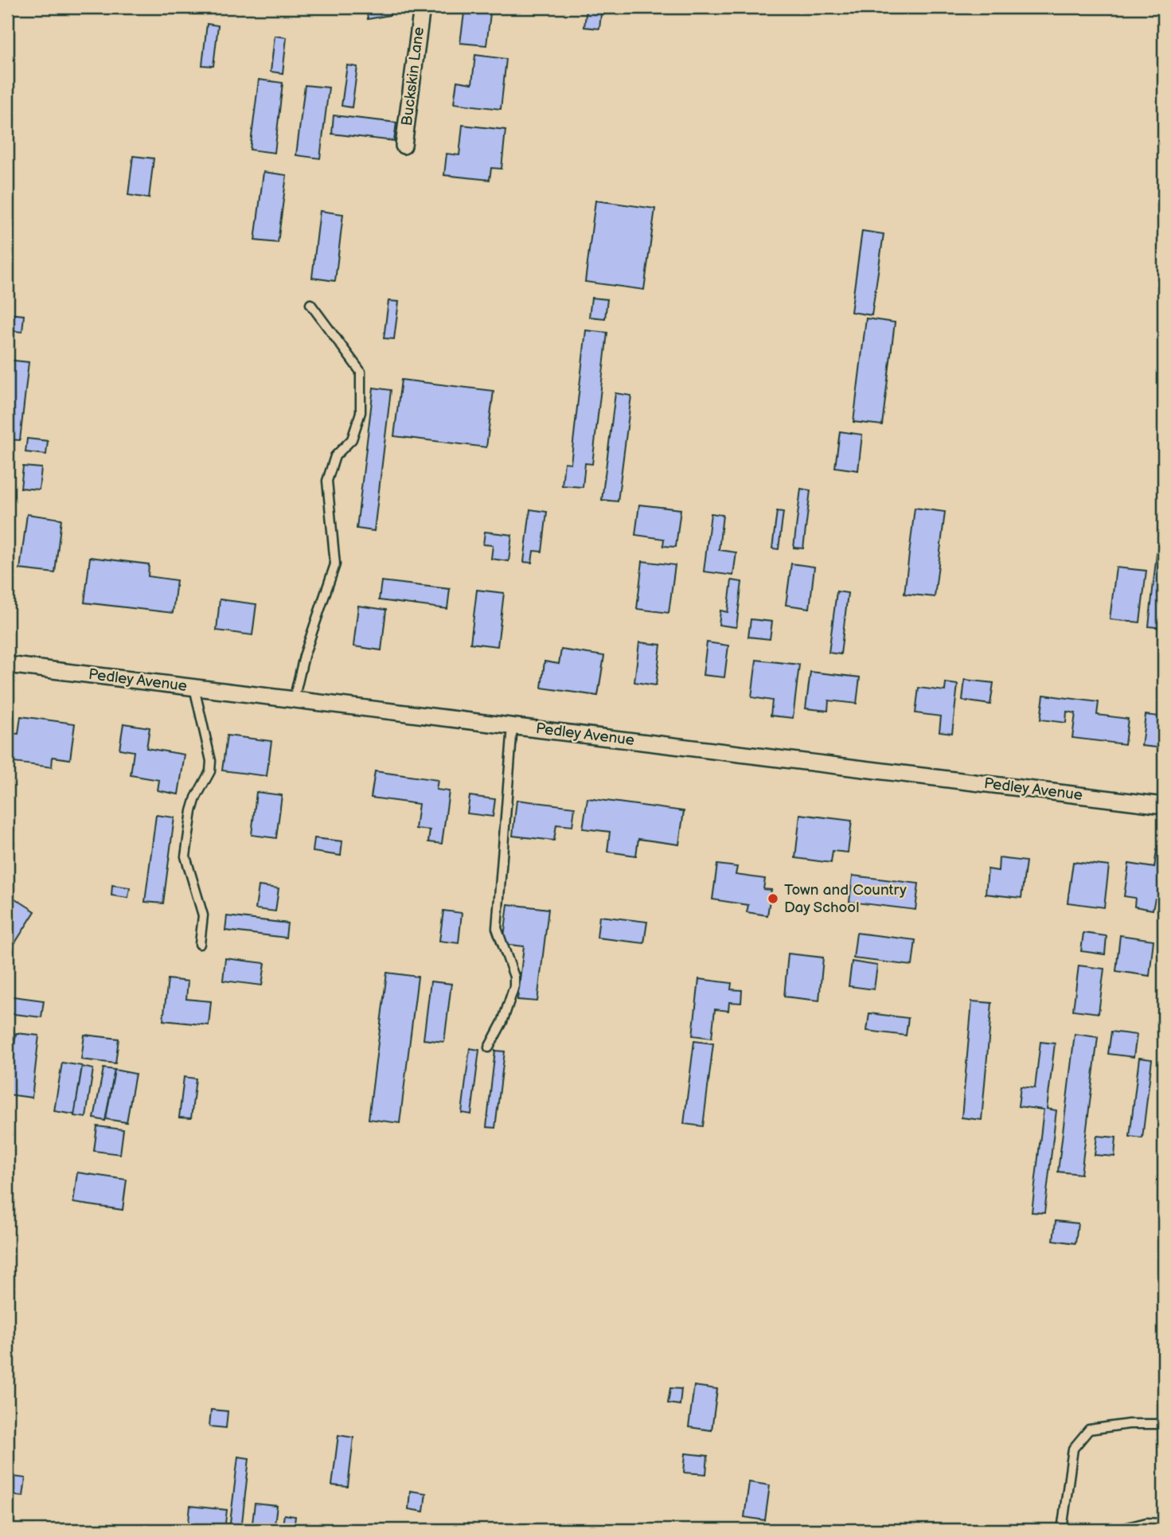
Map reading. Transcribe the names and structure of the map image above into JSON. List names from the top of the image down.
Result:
{
  "streets": {
    "street": ["Buckskin Lane", "Pedley Avenue"]
  },
  "places": ["Town and Country Day School"]
}
